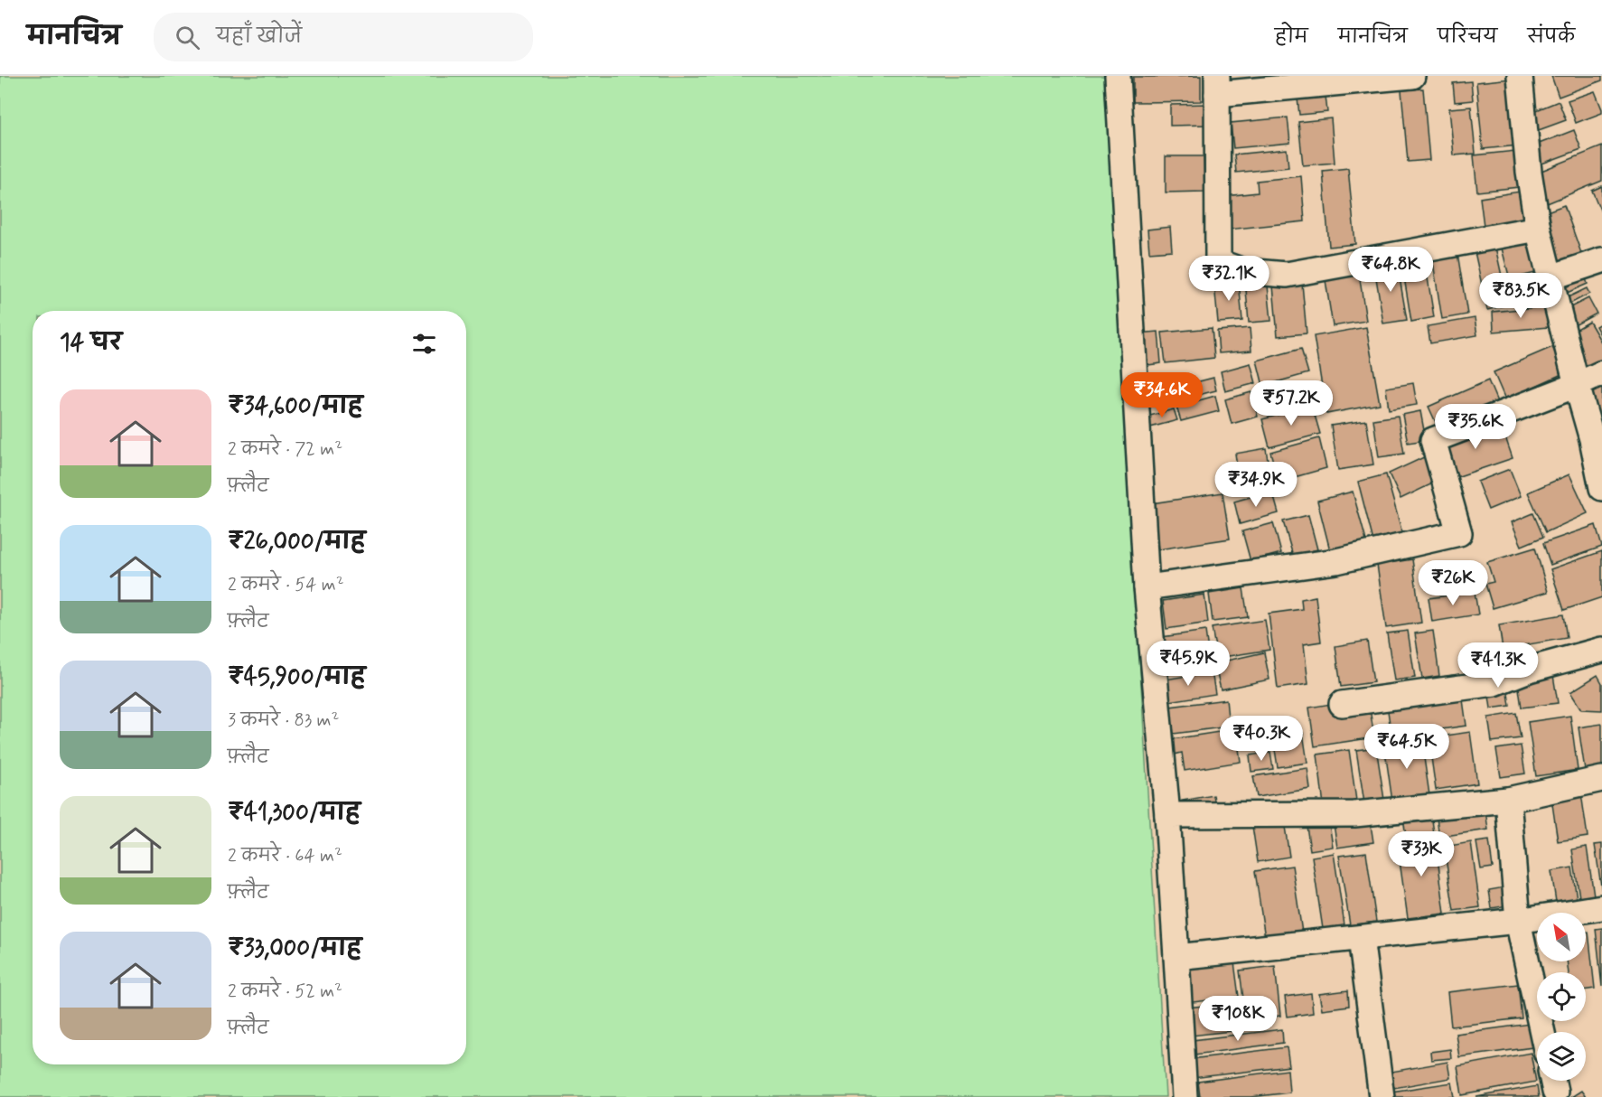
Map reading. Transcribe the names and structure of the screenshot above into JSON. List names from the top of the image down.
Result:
{
  "north": "top left",
  "page": {
    "header": "मानचित्र",
    "search": "यहाँ खोजें",
    "nav": [
      "होम",
      "मानचित्र",
      "परिचय",
      "संपर्क"
    ],
    "price": [
      "₹64.8K",
      "₹32.1K",
      "₹83.5K",
      "₹34.6K",
      "₹57.2K",
      "₹35.6K",
      "₹34.9K",
      "₹26K",
      "₹45.9K",
      "₹41.3K",
      "₹40.3K",
      "₹64.5K",
      "₹33K",
      "₹108K"
    ],
    "heading": "14 घर",
    "list": [
      {
        "name": "₹34,600/माह",
        "note": "2 कमरे · 72 m² · फ़्लैट"
      },
      {
        "name": "₹26,000/माह",
        "note": "2 कमरे · 54 m² · फ़्लैट"
      },
      {
        "name": "₹45,900/माह",
        "note": "3 कमरे · 83 m² · फ़्लैट"
      },
      {
        "name": "₹41,300/माह",
        "note": "2 कमरे · 64 m² · फ़्लैट"
      },
      {
        "name": "₹33,000/माह",
        "note": "2 कमरे · 52 m² · फ़्लैट"
      }
    ]
  }
}
